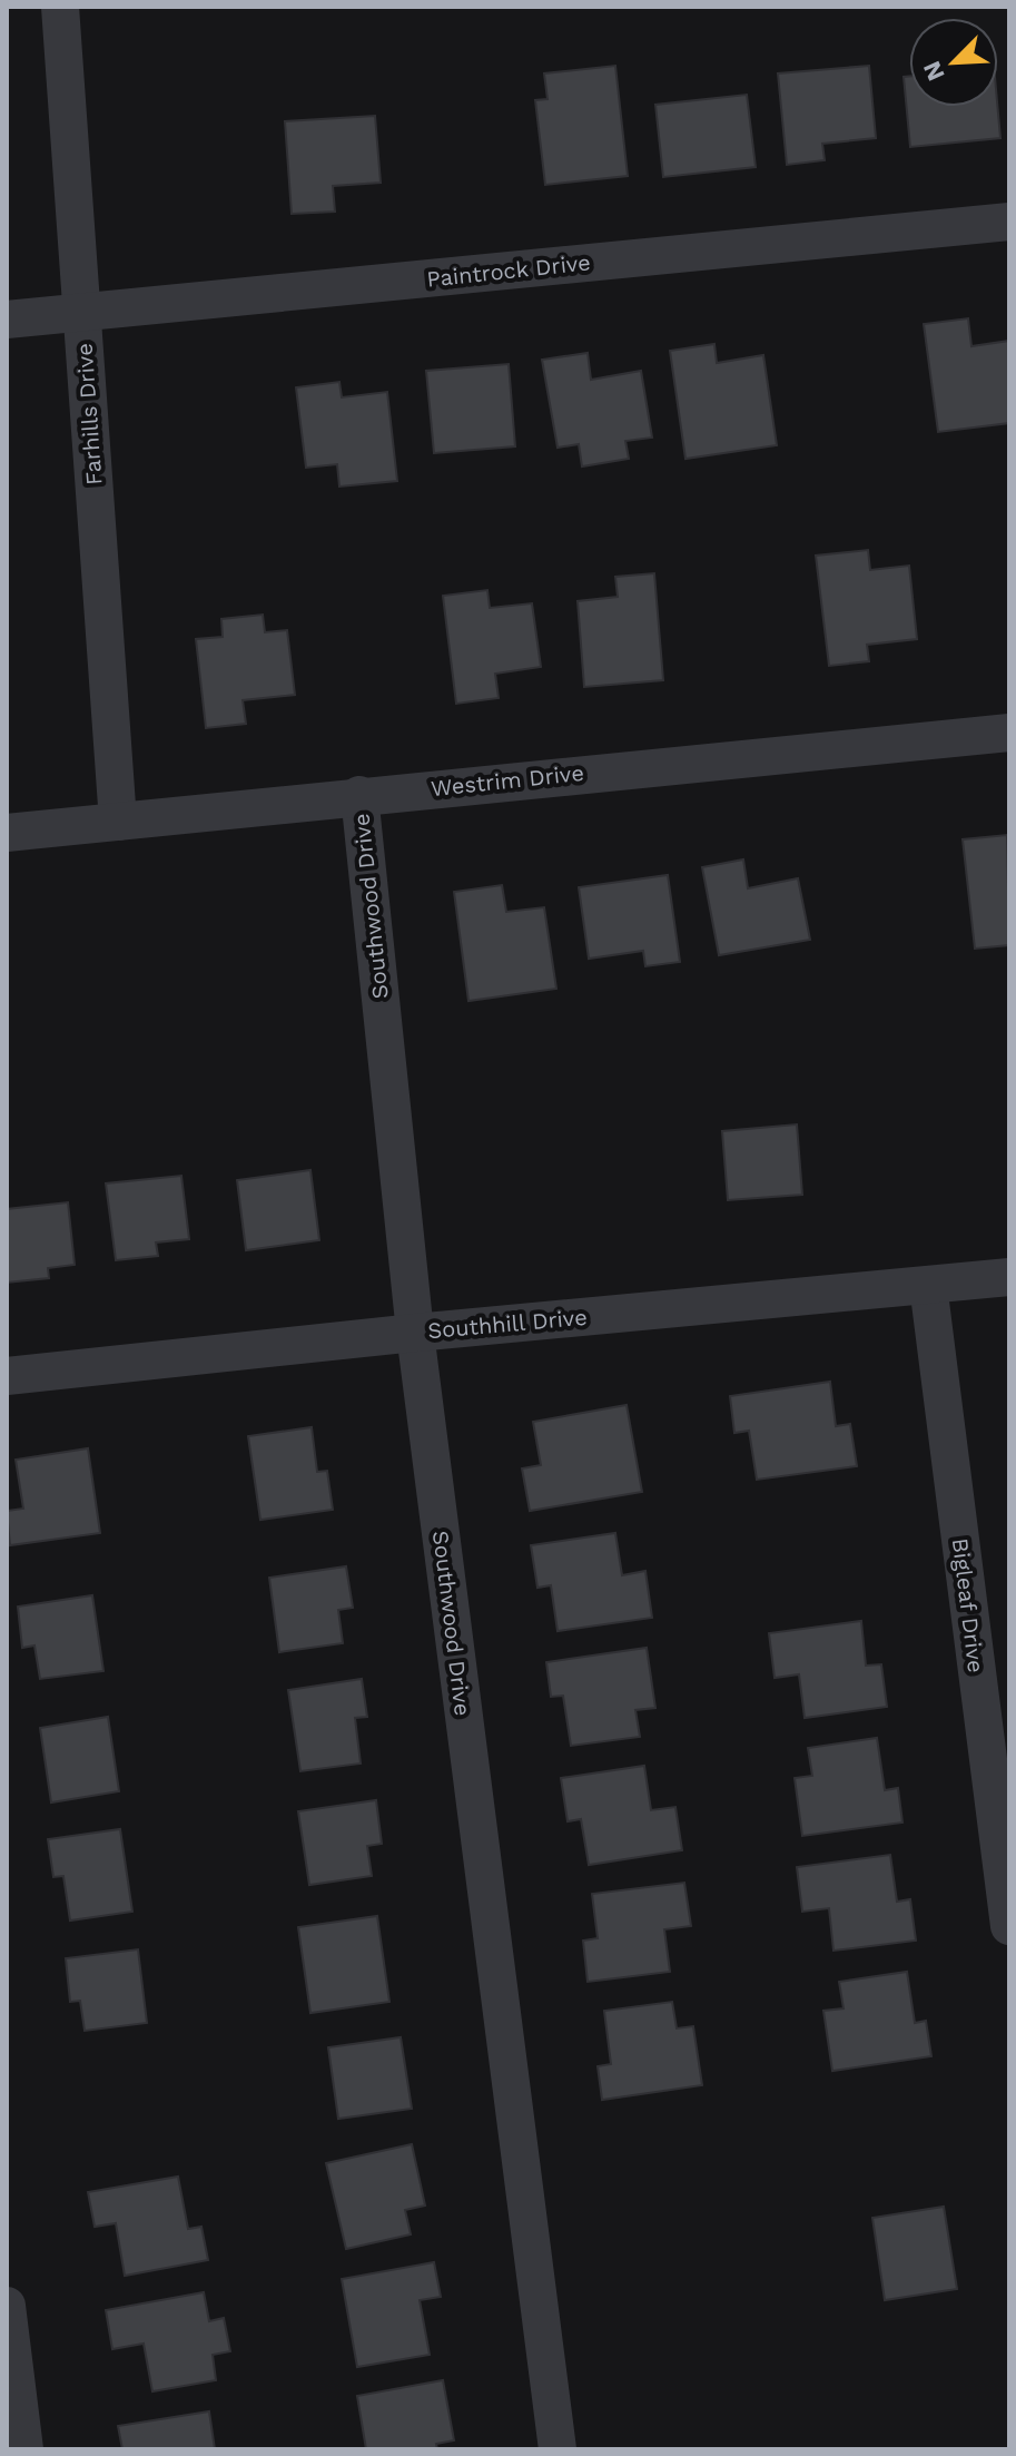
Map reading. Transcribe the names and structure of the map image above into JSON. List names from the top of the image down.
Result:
{
  "streets": {
    "street": [
      "Paintrock Drive",
      "Farhills Drive",
      "Westrim Drive",
      "Southwood Drive",
      "Southhill Drive",
      "Bigleaf Drive"
    ]
  },
  "crossings": [
    ["Paintrock Drive", "Farhills Drive"],
    ["Farhills Drive", "Westrim Drive"],
    ["Westrim Drive", "Southwood Drive"],
    ["Southwood Drive", "Southhill Drive"],
    ["Southhill Drive", "Bigleaf Drive"]
  ],
  "north": "bottom left"
}
